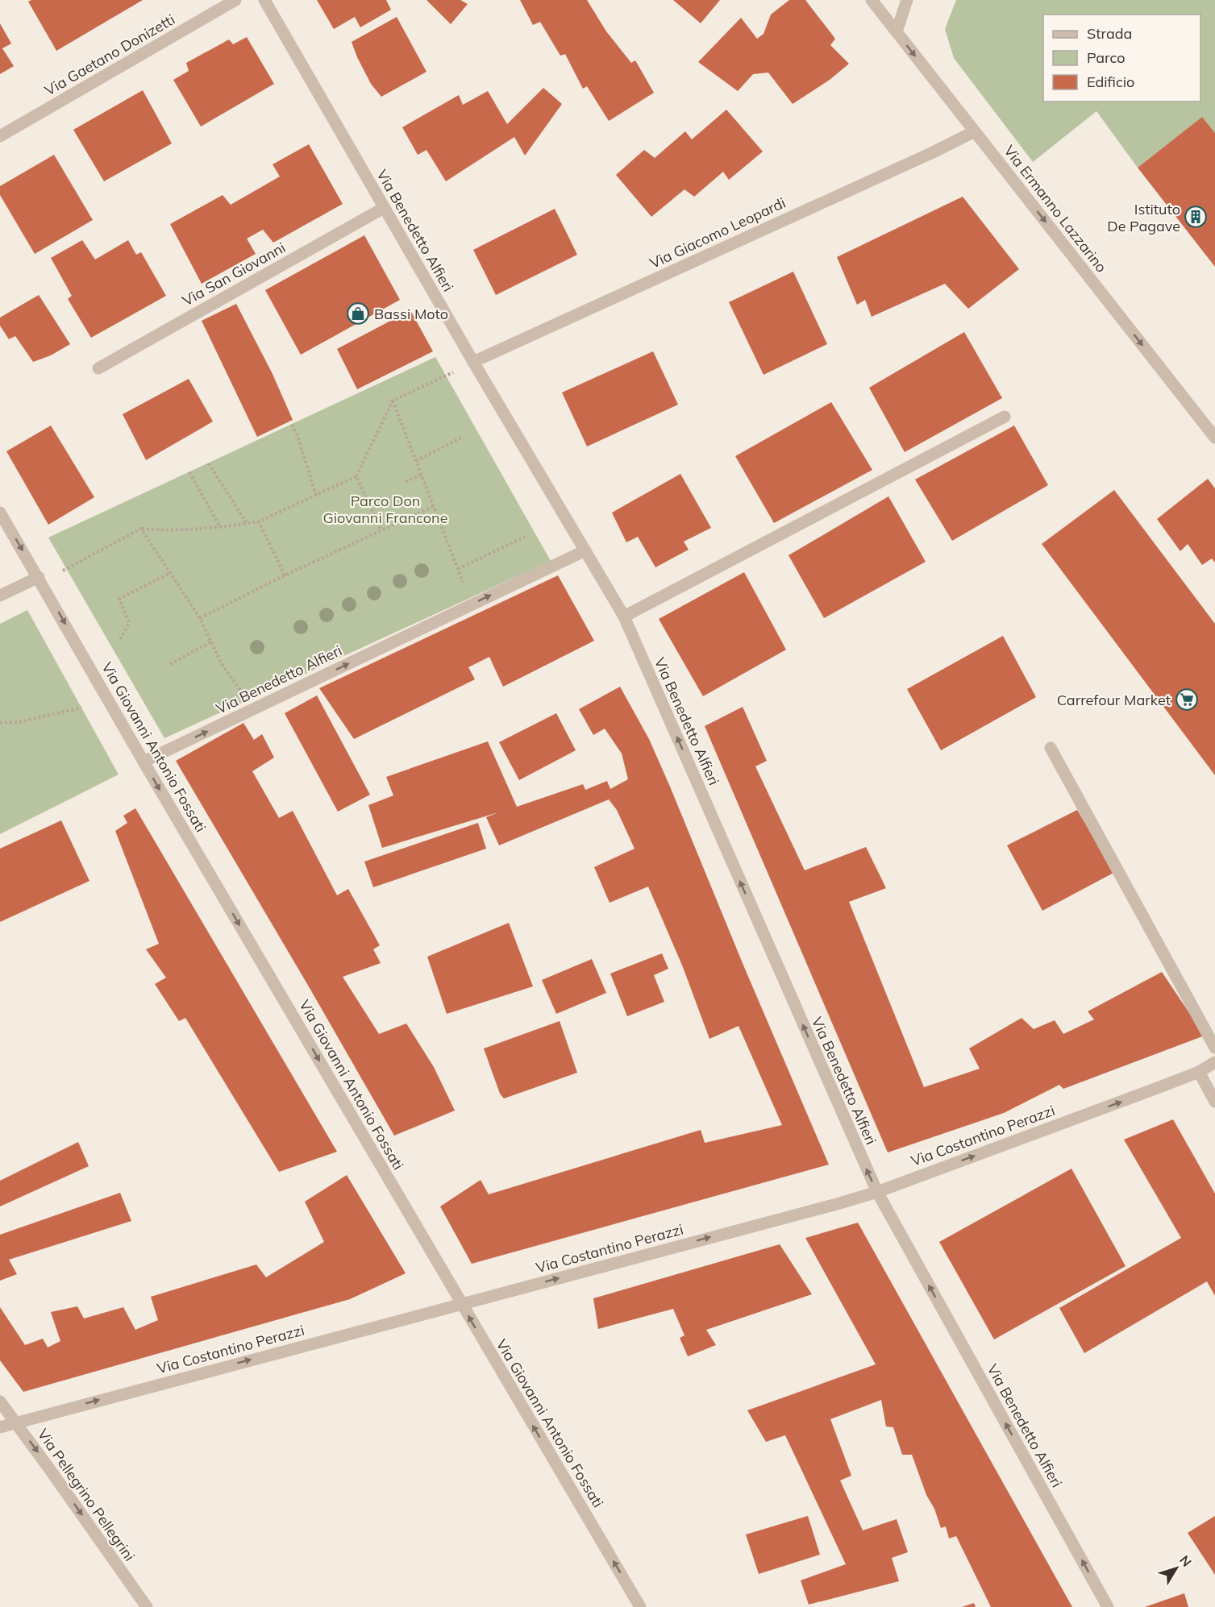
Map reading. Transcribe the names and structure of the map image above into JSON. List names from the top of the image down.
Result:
{
  "streets": {
    "street": [
      "Via Gaetano Donizetti",
      "Via Ermanno Lazzarino",
      "Via Benedetto Alfieri",
      "Via Giacomo Leopardi",
      "Via San Giovanni",
      "Via Giovanni Antonio Fossati",
      "Via Costantino Perazzi",
      "Via Pellegrino Pellegrini"
    ]
  },
  "crossings": [
    ["Via Ermanno Lazzarino", "Via Giacomo Leopardi"],
    ["Via Benedetto Alfieri", "Via Giacomo Leopardi"],
    ["Via Benedetto Alfieri", "Via San Giovanni"],
    ["Via Benedetto Alfieri", "Via Giovanni Antonio Fossati"],
    ["Via Benedetto Alfieri", "Via Costantino Perazzi"],
    ["Via Giovanni Antonio Fossati", "Via Costantino Perazzi"],
    ["Via Costantino Perazzi", "Via Pellegrino Pellegrini"]
  ],
  "one_way": ["Via Ermanno Lazzarino", "Via Costantino Perazzi", "Via Pellegrino Pellegrini"],
  "parks": ["Parco Don Giovanni Francone"],
  "places": {
    "building": ["Istituto De Pagave"],
    "shop": ["Bassi Moto"],
    "supermarket": ["Carrefour Market"]
  },
  "legend": ["Strada", "Parco", "Edificio"],
  "north": "top right"
}
